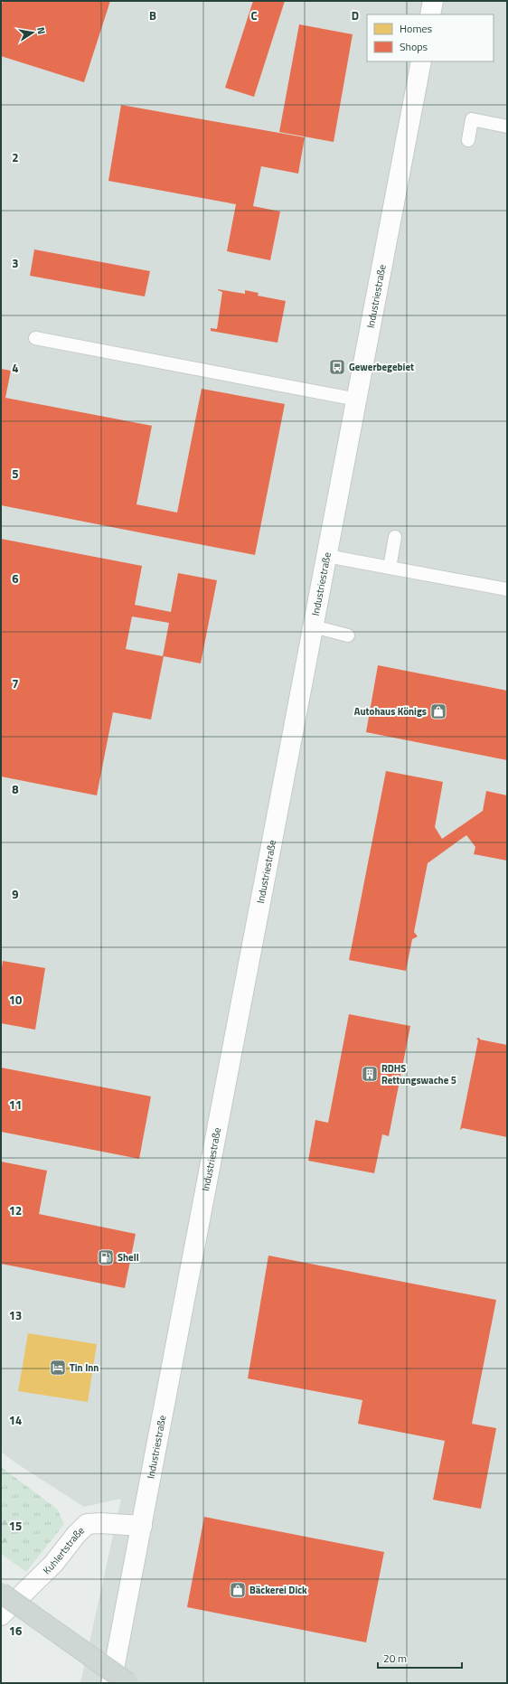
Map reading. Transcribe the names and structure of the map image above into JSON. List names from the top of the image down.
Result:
{
  "streets": {
    "street": ["Industriestraße", "Kuhlertstraße"]
  },
  "crossings": [
    ["Industriestraße", "Kuhlertstraße"]
  ],
  "places": {
    "bus stop": ["Gewerbegebiet"],
    "shop": ["Autohaus Königs", "Bäckerei Dick"],
    "building": ["RDHS Rettungswache 5"],
    "fuel station": ["Shell"],
    "hotel": ["Tin Inn"]
  },
  "legend": ["Homes", "Shops"],
  "scale_bar": "20 m",
  "north": "right",
  "grid": {
    "columns": ["B", "C", "D"],
    "rows": [
      "2",
      "3",
      "4",
      "5",
      "6",
      "7",
      "8",
      "9",
      "10",
      "11",
      "12",
      "13",
      "14",
      "15",
      "16"
    ]
  }
}
